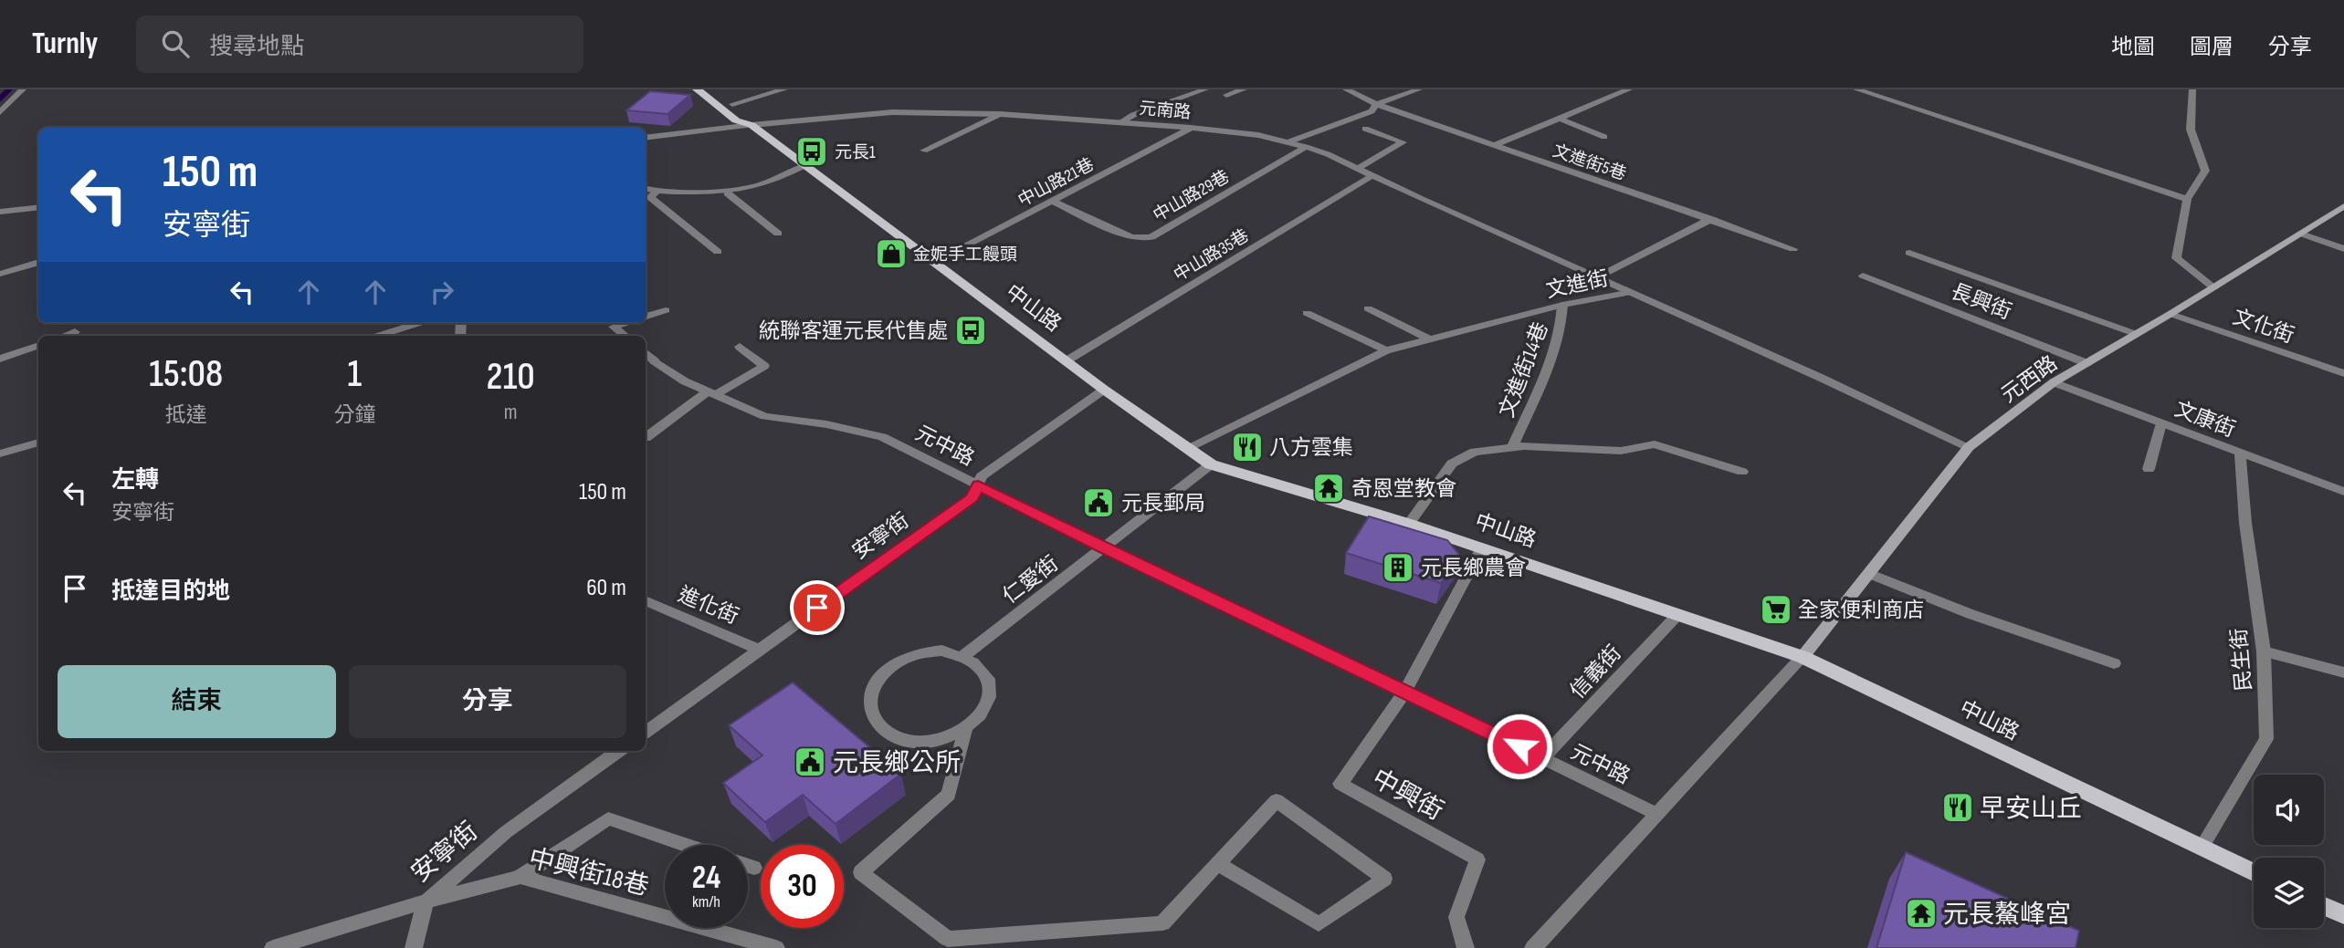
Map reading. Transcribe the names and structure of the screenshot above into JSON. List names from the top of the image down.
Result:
{
  "streets": {
    "main road": ["中山路", "元西路"],
    "street": [
      "元南路",
      "文進街5巷",
      "中山路21巷",
      "中山路29巷",
      "中山路35巷",
      "文進街",
      "長興街",
      "文化街",
      "文進街14巷",
      "文康街",
      "元中路",
      "安寧街",
      "仁愛街",
      "進化街",
      "民生街",
      "信義街",
      "中興街",
      "中興街18巷"
    ]
  },
  "crossings": [
    ["元南路", "中山路21巷"],
    ["元南路", "中山路29巷"],
    ["元南路", "中山路35巷"],
    ["元南路", "中山路"],
    ["中山路21巷", "中山路29巷"],
    ["中山路21巷", "中山路"],
    ["中山路35巷", "中山路"],
    ["文進街", "中山路"],
    ["文進街", "文進街14巷"],
    ["文進街", "元西路"],
    ["長興街", "元西路"],
    ["中山路", "元西路"],
    ["中山路", "安寧街"],
    ["中山路", "仁愛街"],
    ["中山路", "民生街"],
    ["中山路", "信義街"],
    ["中山路", "中興街"],
    ["文化街", "元西路"],
    ["元西路", "文康街"],
    ["文康街", "民生街"],
    ["元中路", "安寧街"],
    ["元中路", "仁愛街"],
    ["元中路", "信義街"],
    ["元中路", "中興街"],
    ["安寧街", "進化街"],
    ["安寧街", "中興街18巷"]
  ],
  "places": {
    "bus stop": ["元長1", "統聯客運元長代售處"],
    "shop": ["金妮手工饅頭"],
    "restaurant": ["八方雲集", "早安山丘"],
    "temple": ["奇恩堂教會", "元長鰲峰宮"],
    "public building": ["元長郵局", "元長鄉公所"],
    "building": ["元長鄉農會"],
    "supermarket": ["全家便利商店"]
  },
  "page": {
    "header": "Turnly",
    "search": "搜尋地點",
    "nav": ["地圖", "圖層", "分享"],
    "turn": ["150 m", "安寧街"],
    "eta": [
      "15:08",
      "抵達",
      "1",
      "分鐘",
      "210",
      "m"
    ],
    "list": [
      {
        "name": "左轉",
        "note": "安寧街",
        "value": "150 m"
      },
      {
        "name": "抵達目的地",
        "value": "60 m"
      }
    ],
    "buttons": ["結束", "分享"],
    "speed": "24 km/h",
    "limit": "30"
  }
}
